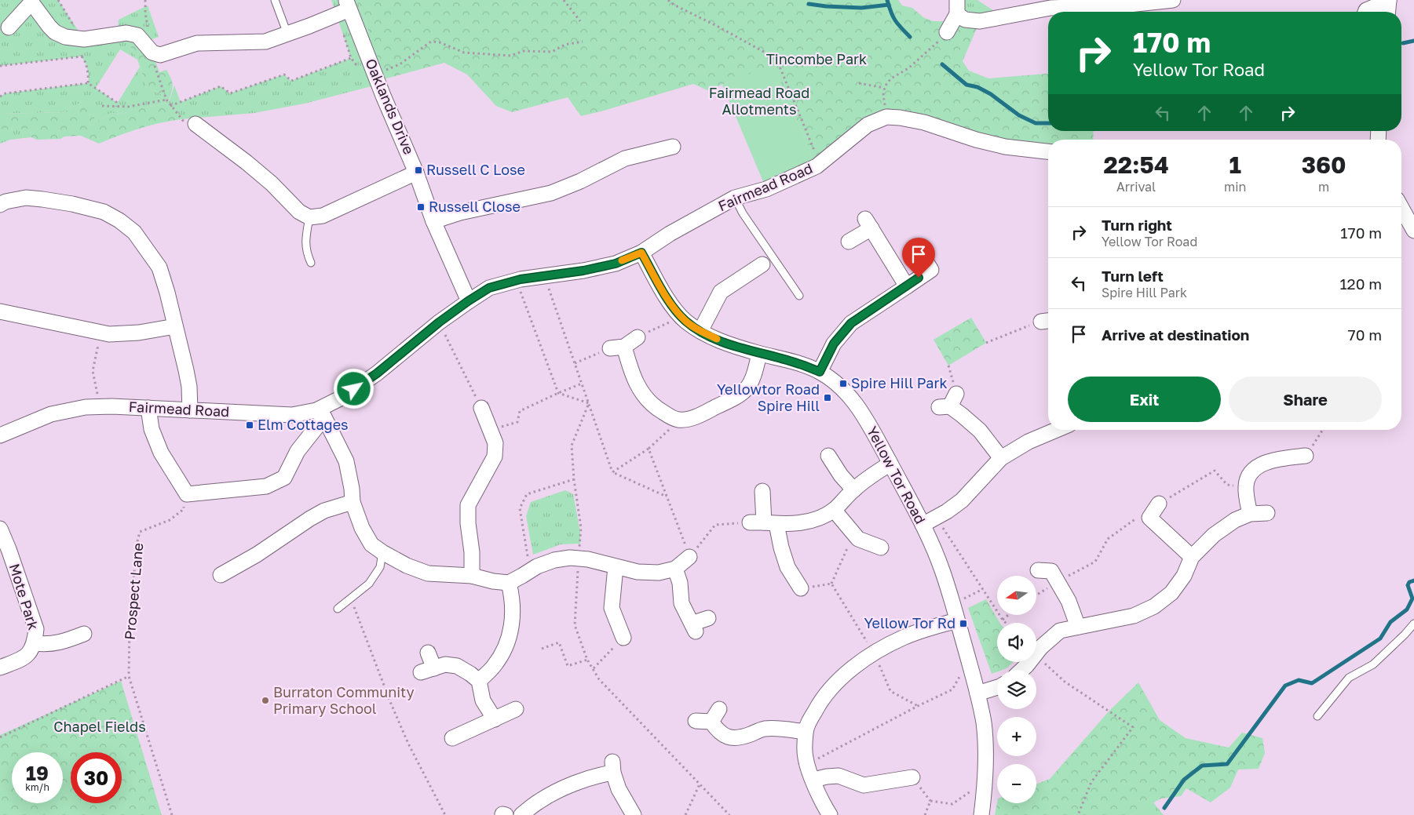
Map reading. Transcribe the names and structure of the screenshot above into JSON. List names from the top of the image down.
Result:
{
  "streets": {
    "street": [
      "Oaklands Drive",
      "Fairmead Road",
      "Yellow Tor Road",
      "Mote Park"
    ],
    "path": ["Prospect Lane"]
  },
  "crossings": [
    ["Oaklands Drive", "Fairmead Road"],
    ["Fairmead Road", "Yellow Tor Road"]
  ],
  "parks": ["Tincombe Park", "Fairmead Road Allotments", "Chapel Fields"],
  "places": {
    "transit": [
      "Russell C Lose",
      "Russell Close",
      "Spire Hill Park",
      "Yellowtor Road Spire Hill",
      "Elm Cottages",
      "Yellow Tor Rd"
    ],
    "other": ["Burraton Community Primary School"]
  },
  "north": "left",
  "page": {
    "turn": ["170 m", "Yellow Tor Road"],
    "eta": [
      "22:54",
      "Arrival",
      "1",
      "min",
      "360",
      "m"
    ],
    "list": [
      {
        "name": "Turn right",
        "note": "Yellow Tor Road",
        "value": "170 m"
      },
      {
        "name": "Turn left",
        "note": "Spire Hill Park",
        "value": "120 m"
      },
      {
        "name": "Arrive at destination",
        "value": "70 m"
      }
    ],
    "buttons": ["Exit", "Share"],
    "map_buttons": ["+", "−"],
    "speed": "19 km/h",
    "limit": "30"
  }
}
